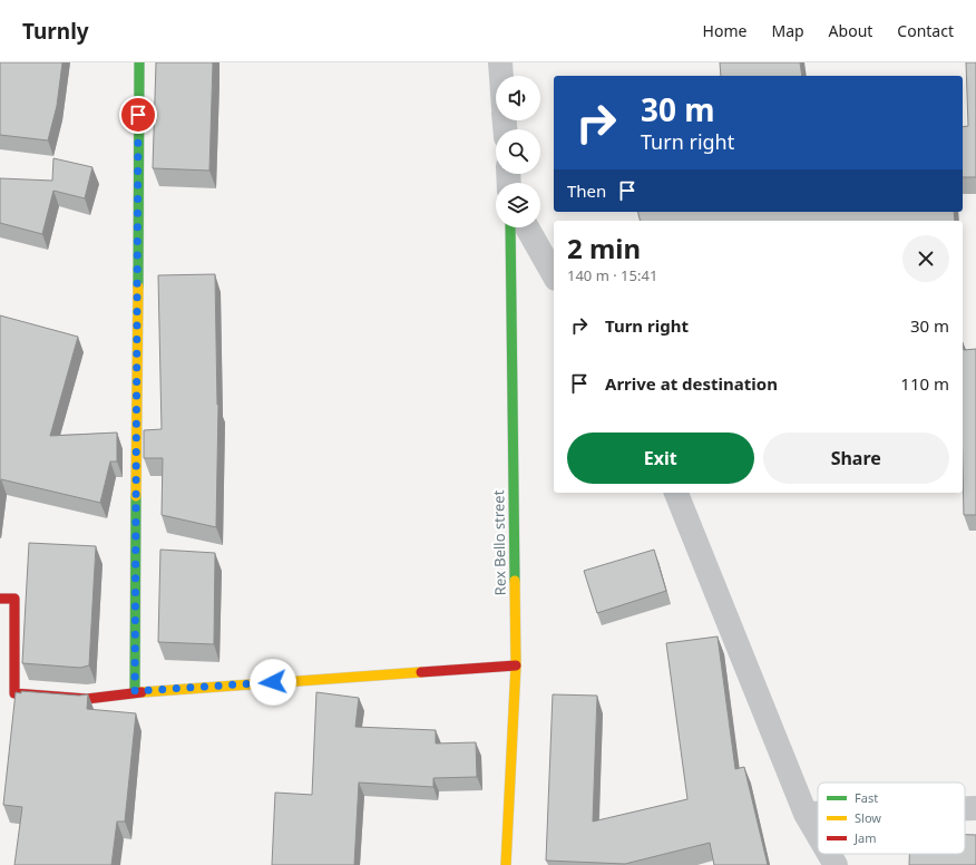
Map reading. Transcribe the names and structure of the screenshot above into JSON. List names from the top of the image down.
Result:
{
  "streets": {
    "street": ["Rex Bello street"]
  },
  "legend": ["Fast", "Slow", "Jam"],
  "page": {
    "header": "Turnly",
    "nav": [
      "Home",
      "Map",
      "About",
      "Contact"
    ],
    "turn": ["30 m", "Turn right"],
    "then": "Then",
    "heading": ["2 min", "140 m · 15:41"],
    "list": [
      {
        "name": "Turn right",
        "value": "30 m"
      },
      {
        "name": "Arrive at destination",
        "value": "110 m"
      }
    ],
    "buttons": ["Exit", "Share"]
  }
}
